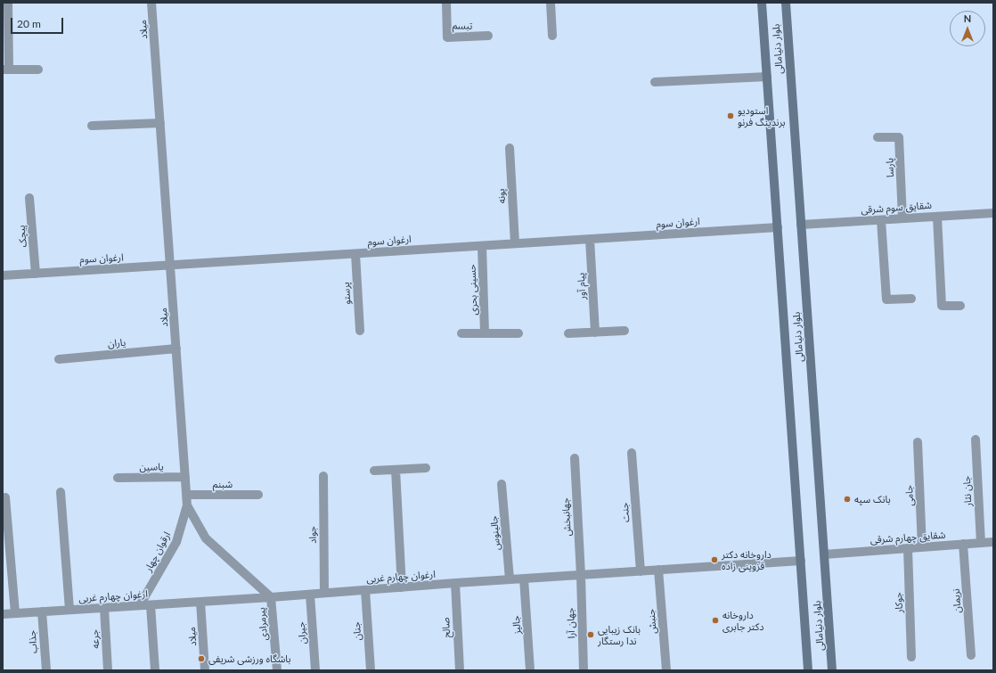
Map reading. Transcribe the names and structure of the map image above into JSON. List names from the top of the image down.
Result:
{
  "streets": {
    "main road": ["بلوار دنیامالی"],
    "street": [
      "تبسم",
      "میلاد",
      "پارسا",
      "پونه",
      "شقایق سوم شرقی",
      "ارغوان سوم",
      "پیچک",
      "پیام آور",
      "حسینی بحری",
      "پرستو",
      "یاران",
      "یاسین",
      "شبنم",
      "جان نثار",
      "جامی",
      "جنت",
      "جهانبخش",
      "جالینوس",
      "جواد",
      "شقایق چهارم شرقی",
      "ارقوان چهار",
      "ارغوان چهارم غربی",
      "نریمان",
      "جوکار",
      "جنبش",
      "جهان آرا",
      "پیرمرادی",
      "جالیز",
      "صالح",
      "جنان",
      "جیران",
      "جرعه",
      "جذاب"
    ]
  },
  "crossings": [
    ["میلاد", "ارغوان سوم"],
    ["میلاد", "یاران"],
    ["میلاد", "یاسین"],
    ["میلاد", "شبنم"],
    ["میلاد", "ارقوان چهار"],
    ["میلاد", "ارغوان چهارم غربی"],
    ["میلاد", "پیرمرادی"],
    ["بلوار دنیامالی", "شقایق سوم شرقی"],
    ["بلوار دنیامالی", "ارغوان سوم"],
    ["بلوار دنیامالی", "شقایق چهارم شرقی"],
    ["بلوار دنیامالی", "ارغوان چهارم غربی"],
    ["پارسا", "شقایق سوم شرقی"],
    ["پونه", "ارغوان سوم"],
    ["ارغوان سوم", "پیچک"],
    ["ارغوان سوم", "پیام آور"],
    ["ارغوان سوم", "حسینی بحری"],
    ["ارغوان سوم", "پرستو"],
    ["جان نثار", "شقایق چهارم شرقی"],
    ["جامی", "شقایق چهارم شرقی"],
    ["جنت", "ارغوان چهارم غربی"],
    ["جهانبخش", "ارغوان چهارم غربی"],
    ["جهانبخش", "جهان آرا"],
    ["جالینوس", "ارغوان چهارم غربی"],
    ["جواد", "ارغوان چهارم غربی"],
    ["شقایق چهارم شرقی", "نریمان"],
    ["شقایق چهارم شرقی", "جوکار"],
    ["ارقوان چهار", "ارغوان چهارم غربی"],
    ["ارغوان چهارم غربی", "جنبش"],
    ["ارغوان چهارم غربی", "جهان آرا"],
    ["ارغوان چهارم غربی", "پیرمرادی"],
    ["ارغوان چهارم غربی", "جالیز"],
    ["ارغوان چهارم غربی", "صالح"],
    ["ارغوان چهارم غربی", "جنان"],
    ["ارغوان چهارم غربی", "جیران"],
    ["ارغوان چهارم غربی", "جرعه"],
    ["ارغوان چهارم غربی", "جذاب"]
  ],
  "places": [
    "استودیو برندینگ فرنو",
    "بانک سپه",
    "داروخانه دکتر قزوینی زاده",
    "داروخانه دکتر جابری",
    "بانک زیبایی ندا رستگار",
    "باشگاه ورزشی شریفی"
  ],
  "scale_bar": "20 m",
  "north": "top"
}
